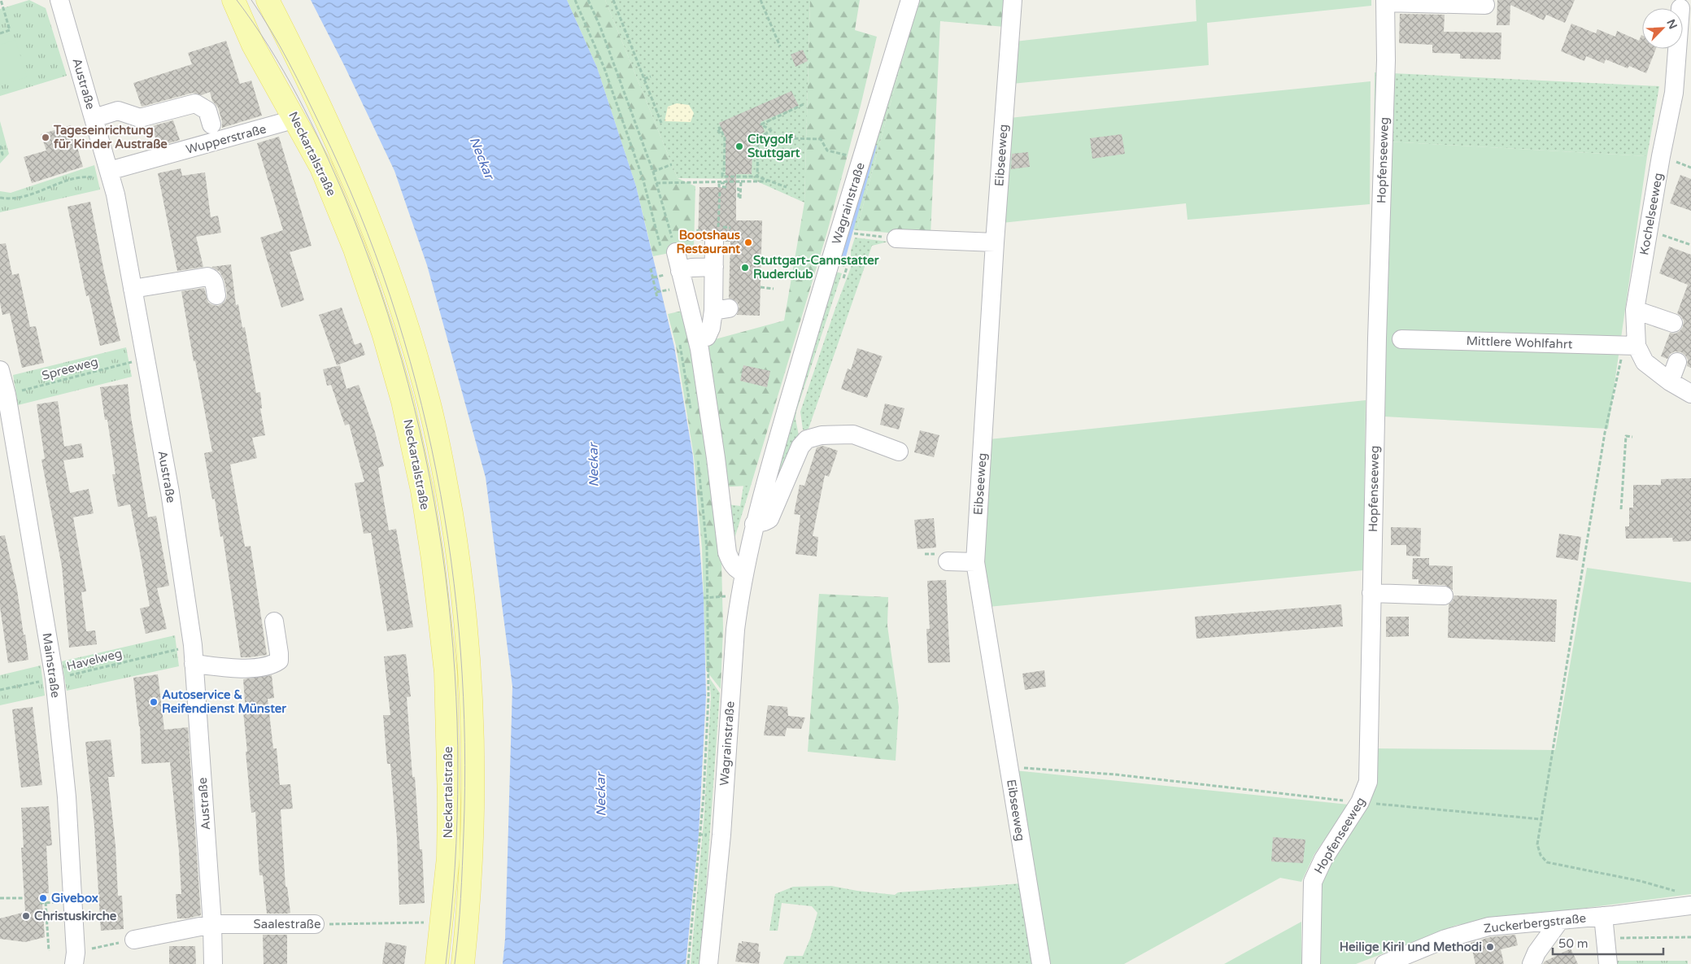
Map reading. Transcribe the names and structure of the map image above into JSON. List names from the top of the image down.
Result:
{
  "streets": {
    "main road": ["Neckartalstraße"],
    "street": [
      "Austraße",
      "Wupperstraße",
      "Eibseeweg",
      "Hopfenseeweg",
      "Wagrainstraße",
      "Kochelseeweg",
      "Mittlere Wohlfahrt",
      "Mainstraße",
      "Zuckerbergstraße",
      "Saalestraße"
    ],
    "path": ["Spreeweg", "Havelweg"]
  },
  "crossings": [
    ["Austraße", "Wupperstraße"],
    ["Austraße", "Spreeweg"],
    ["Austraße", "Havelweg"],
    ["Austraße", "Saalestraße"],
    ["Wupperstraße", "Neckartalstraße"],
    ["Neckartalstraße", "Saalestraße"],
    ["Kochelseeweg", "Mittlere Wohlfahrt"],
    ["Spreeweg", "Mainstraße"],
    ["Havelweg", "Mainstraße"]
  ],
  "water": ["Neckar"],
  "places": [
    "Tageseinrichtung für Kinder Austraße",
    "Citygolf Stuttgart",
    "Bootshaus Restaurant",
    "Stuttgart-Cannstatter Ruderclub",
    "Autoservice & Reifendienst Münster",
    "Givebox",
    "Christuskirche",
    "Heilige Kiril und Methodi"
  ],
  "scale_bar": "50 m",
  "north": "top right"
}
